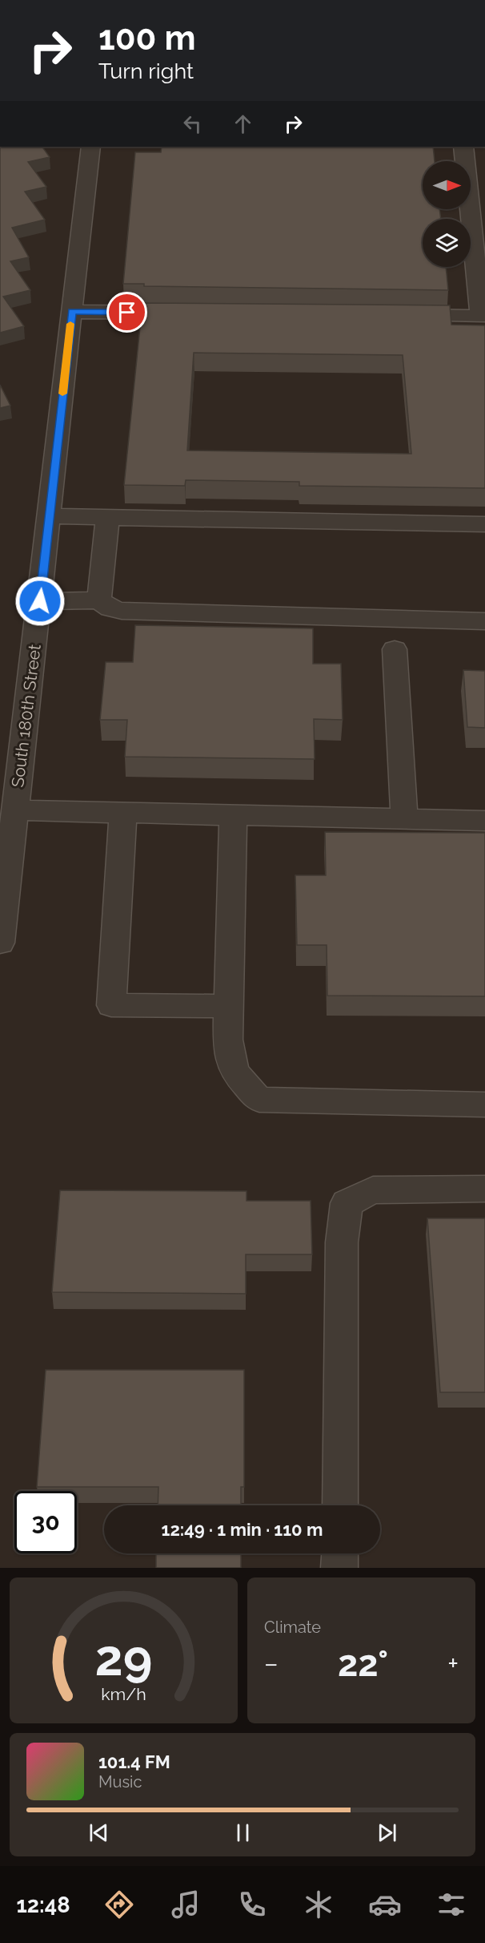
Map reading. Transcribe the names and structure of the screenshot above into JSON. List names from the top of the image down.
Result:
{
  "streets": {
    "street": ["South 180th Street"]
  },
  "north": "right",
  "page": {
    "turn": ["100 m", "Turn right"],
    "limit": "30",
    "trip": "12:49 · 1 min · 110 m",
    "tile": "Climate",
    "heat": ["−", "22°", "+"],
    "song": ["101.4 FM", "Music"],
    "tabs": "12:48",
    "gauge": ["29", "km/h"]
  }
}
